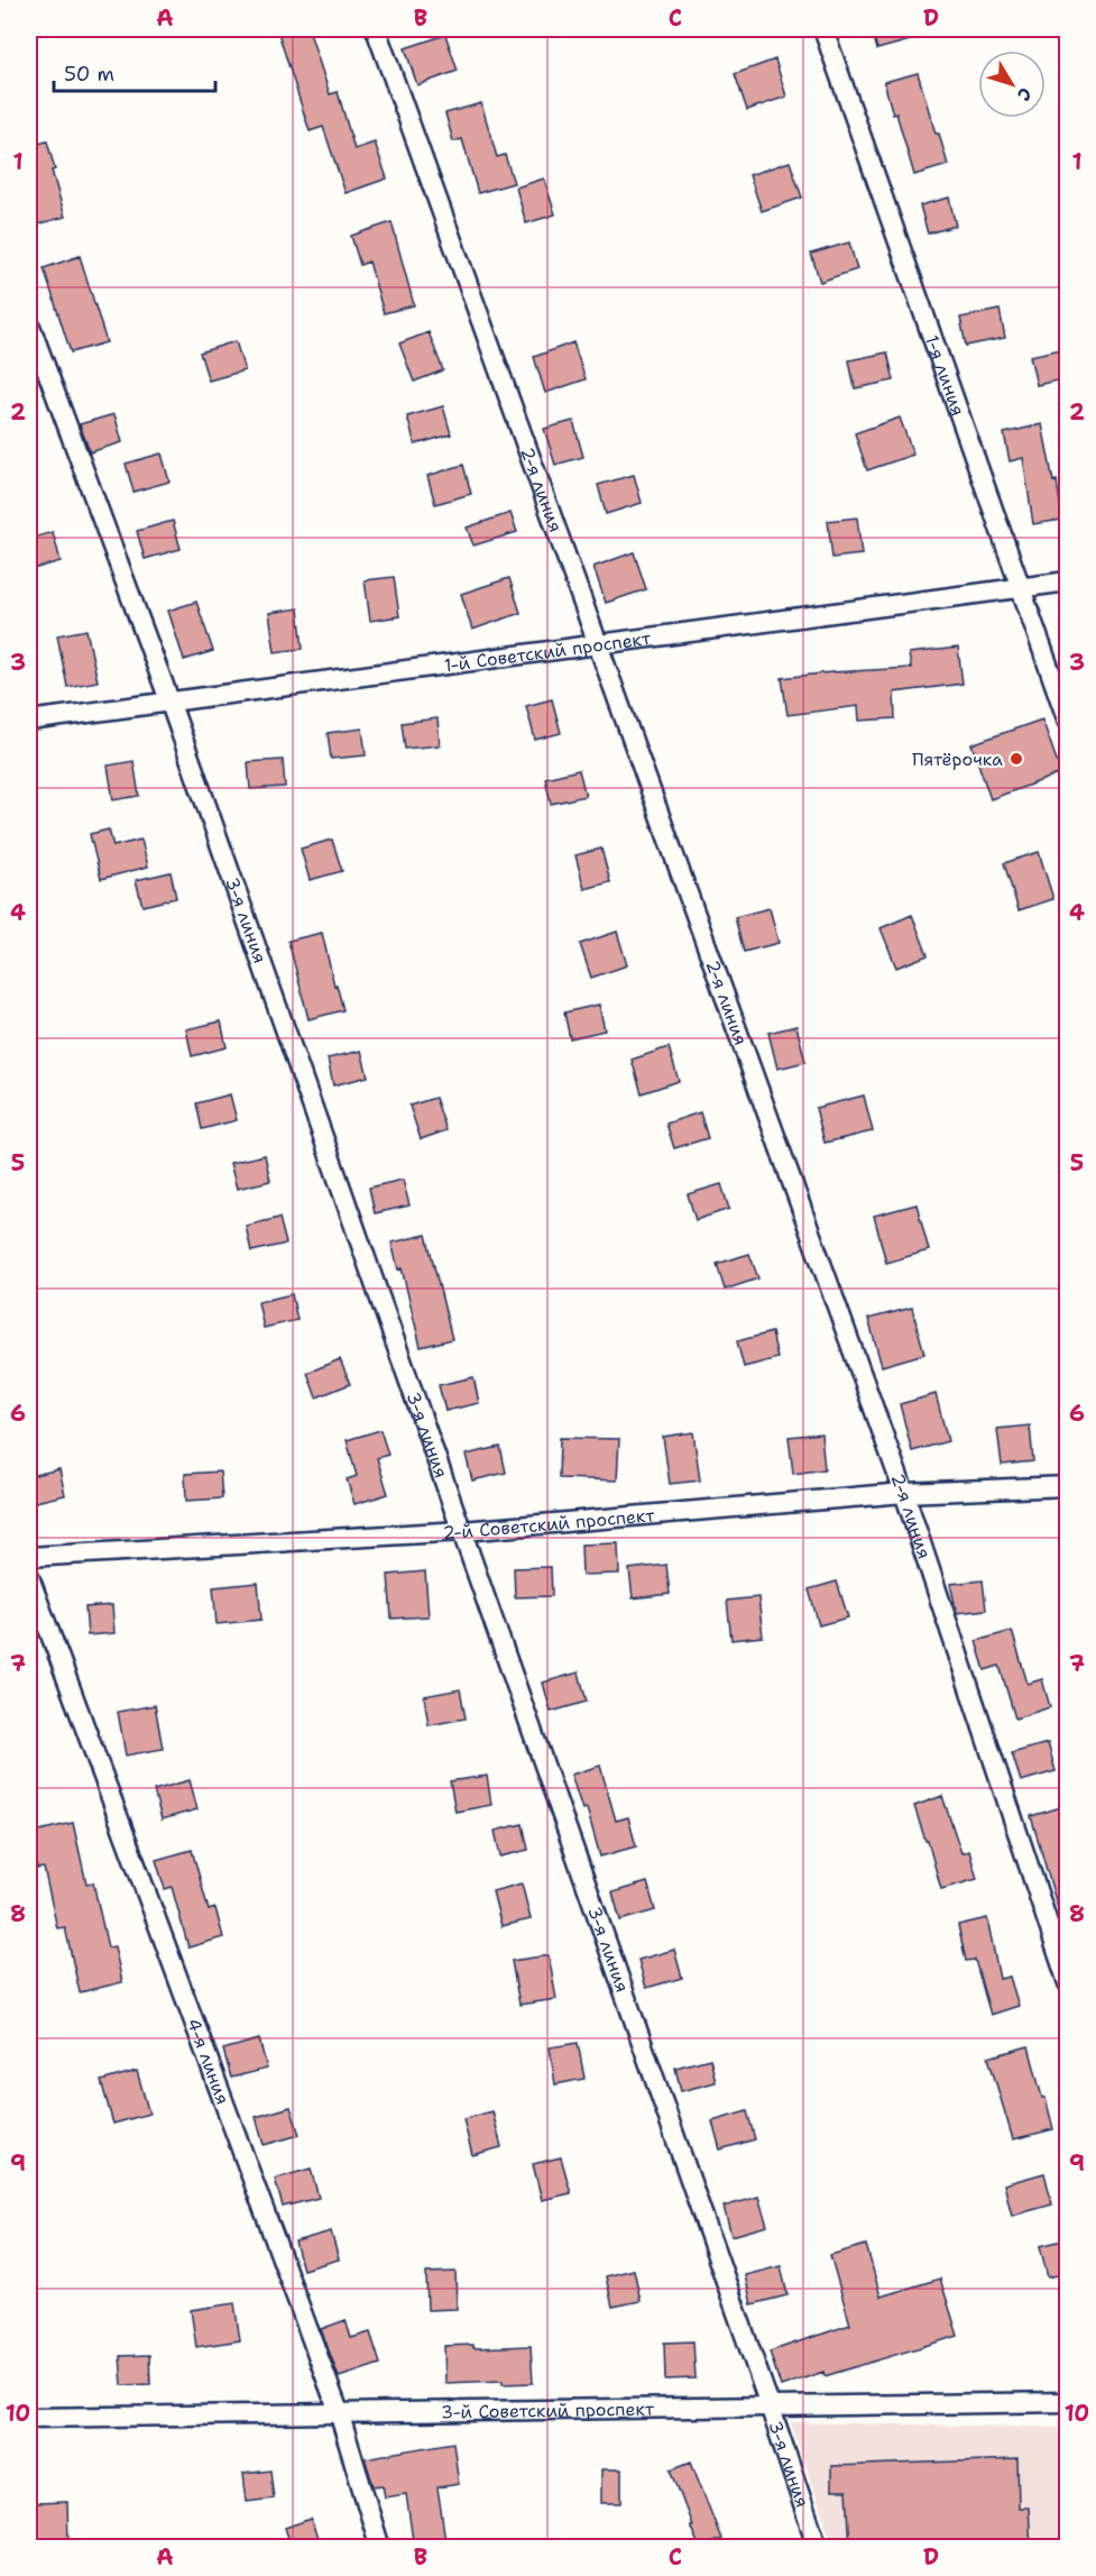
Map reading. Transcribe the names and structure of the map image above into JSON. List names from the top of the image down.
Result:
{
  "streets": {
    "street": [
      "1-я линия",
      "2-я линия",
      "1-й Советский проспект",
      "3-я линия",
      "2-й Советский проспект",
      "4-я линия",
      "3-й Советский проспект"
    ]
  },
  "crossings": [
    ["1-я линия", "1-й Советский проспект"],
    ["2-я линия", "1-й Советский проспект"],
    ["2-я линия", "2-й Советский проспект"],
    ["1-й Советский проспект", "3-я линия"],
    ["3-я линия", "2-й Советский проспект"],
    ["3-я линия", "3-й Советский проспект"],
    ["4-я линия", "3-й Советский проспект"]
  ],
  "places": ["Пятёрочка"],
  "scale_bar": "50 m",
  "north": "bottom right",
  "grid": {
    "columns": [
      "A",
      "B",
      "C",
      "D"
    ],
    "rows": [
      "1",
      "2",
      "3",
      "4",
      "5",
      "6",
      "7",
      "8",
      "9",
      "10"
    ]
  }
}
